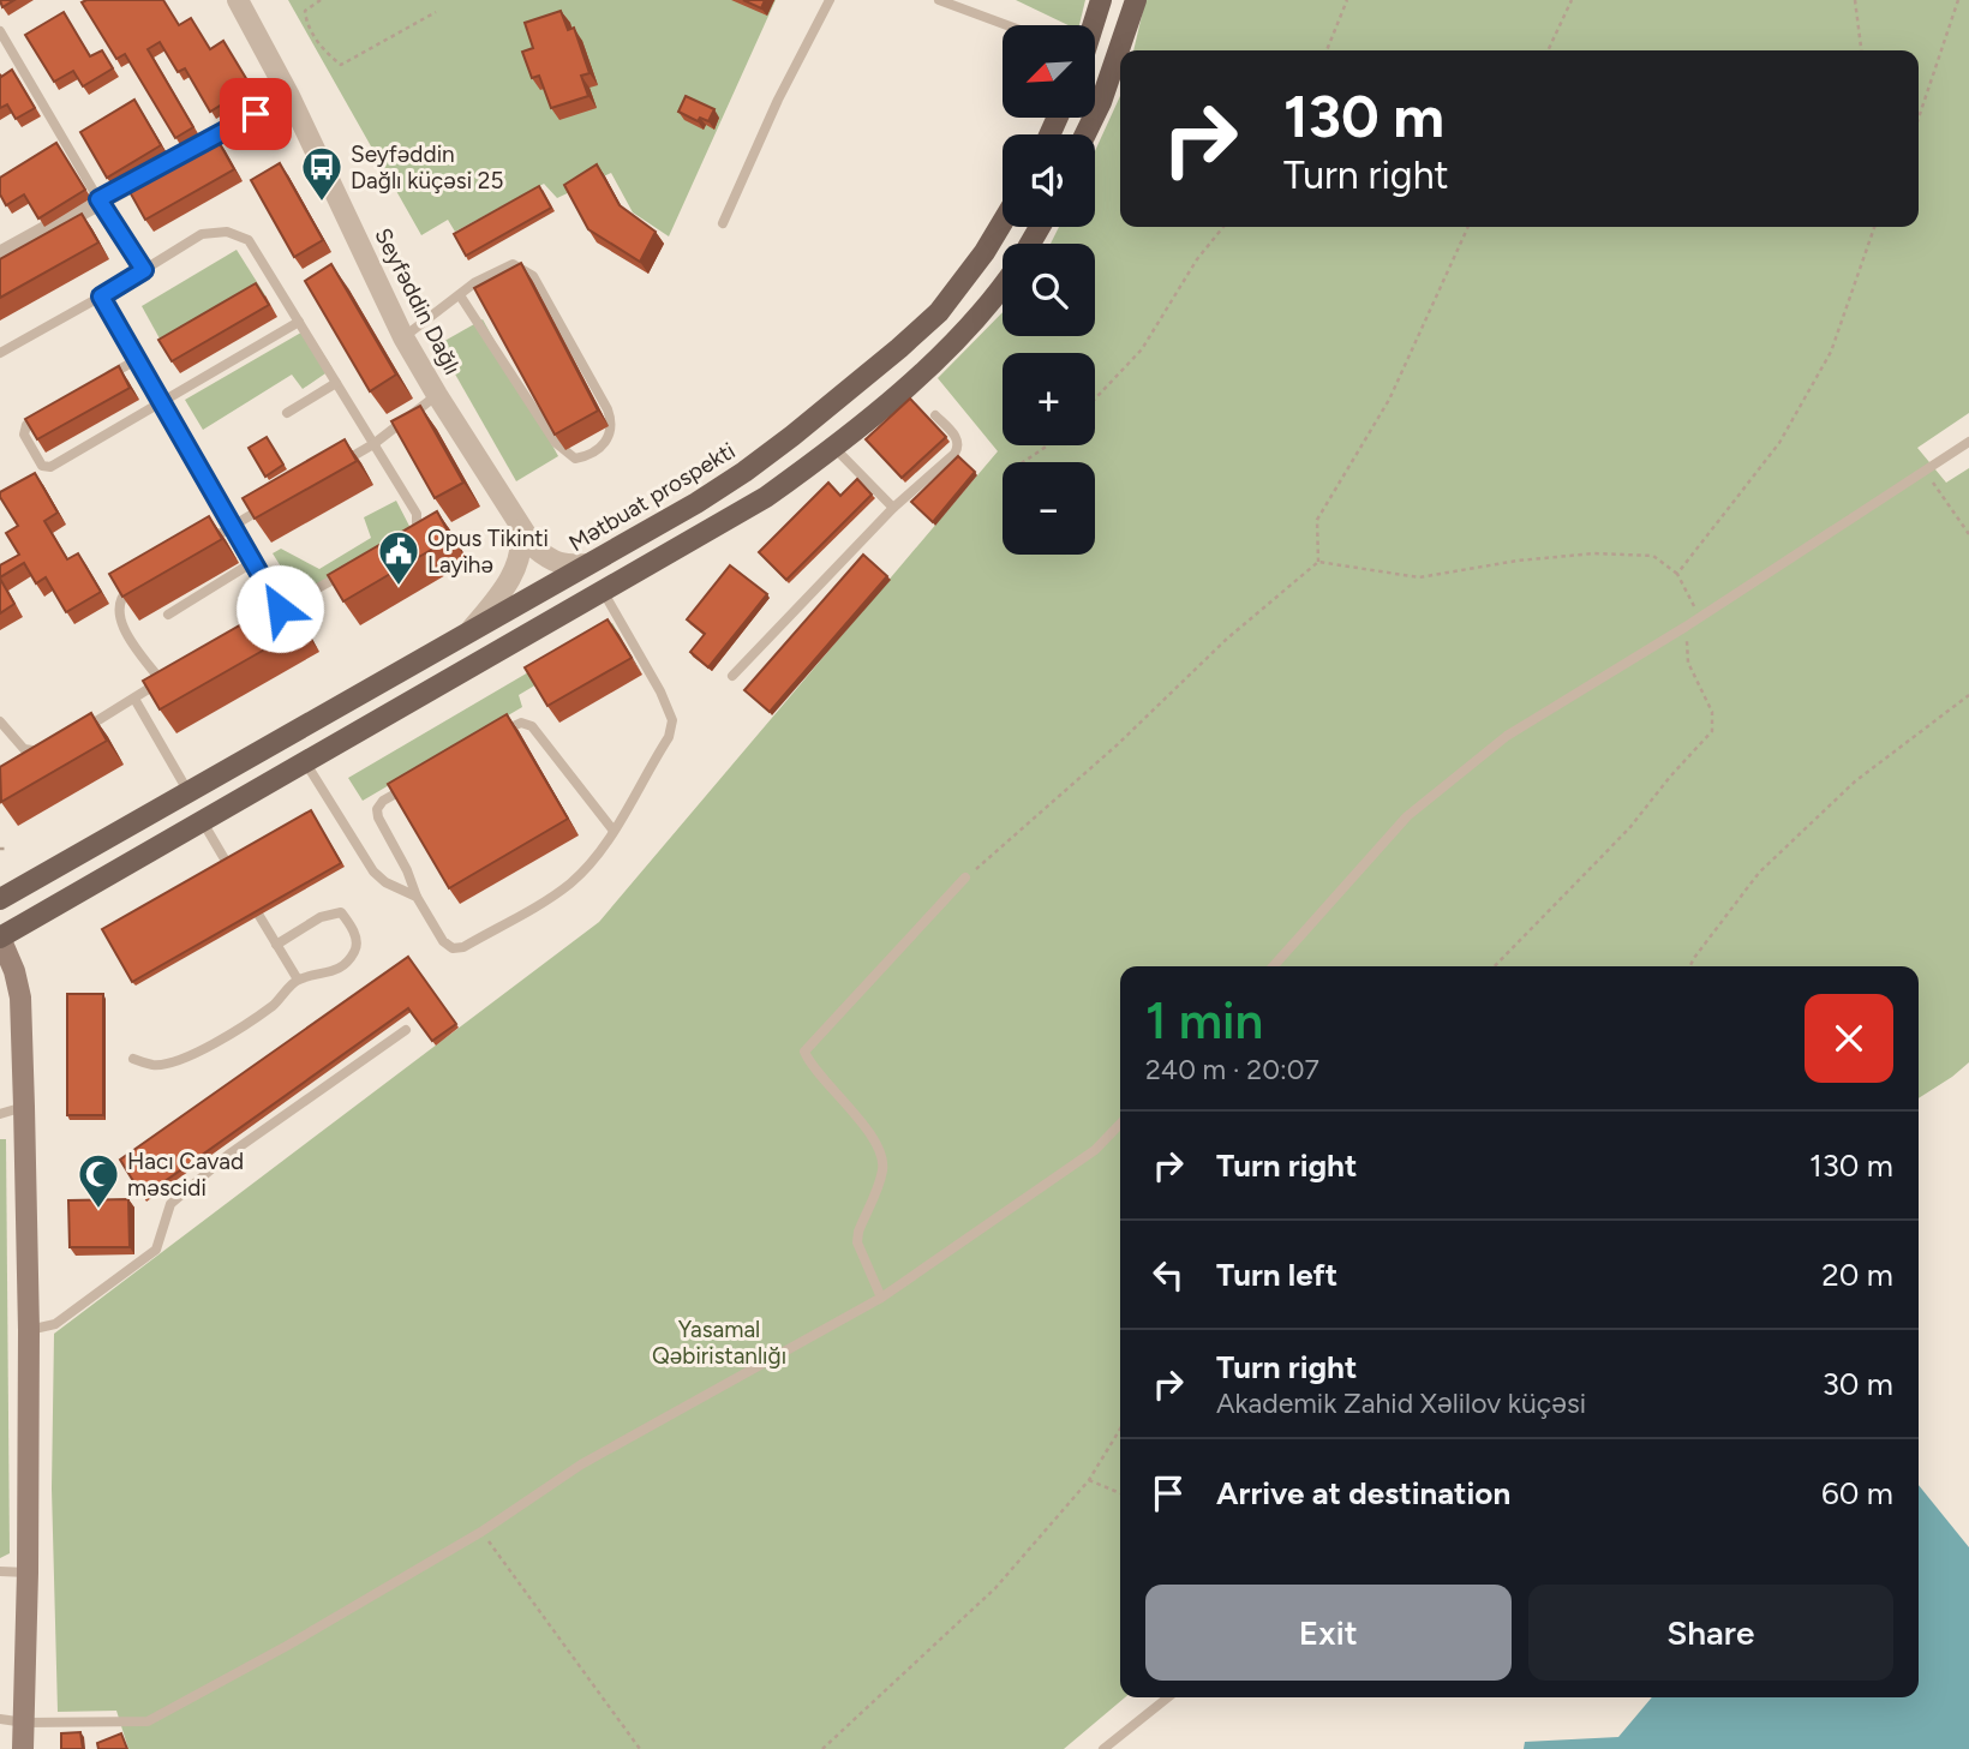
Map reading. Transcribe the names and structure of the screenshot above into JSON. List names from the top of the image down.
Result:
{
  "streets": {
    "main road": ["Mətbuat prospekti"],
    "street": ["Seyfəddin Dağlı"]
  },
  "crossings": [
    ["Seyfəddin Dağlı", "Mətbuat prospekti"]
  ],
  "parks": ["Yasamal Qəbiristanlığı"],
  "places": {
    "bus stop": ["Seyfəddin Dağlı küçəsi 25"],
    "public building": ["Opus Tikinti Layihə"],
    "mosque": ["Hacı Cavad məscidi"]
  },
  "north": "bottom left",
  "page": {
    "map_buttons": ["+", "−"],
    "turn": ["130 m", "Turn right"],
    "heading": ["1 min", "240 m · 20:07"],
    "list": [
      {
        "name": "Turn right",
        "value": "130 m"
      },
      {
        "name": "Turn left",
        "value": "20 m"
      },
      {
        "name": "Turn right",
        "note": "Akademik Zahid Xəlilov küçəsi",
        "value": "30 m"
      },
      {
        "name": "Arrive at destination",
        "value": "60 m"
      }
    ],
    "buttons": ["Exit", "Share"]
  }
}
